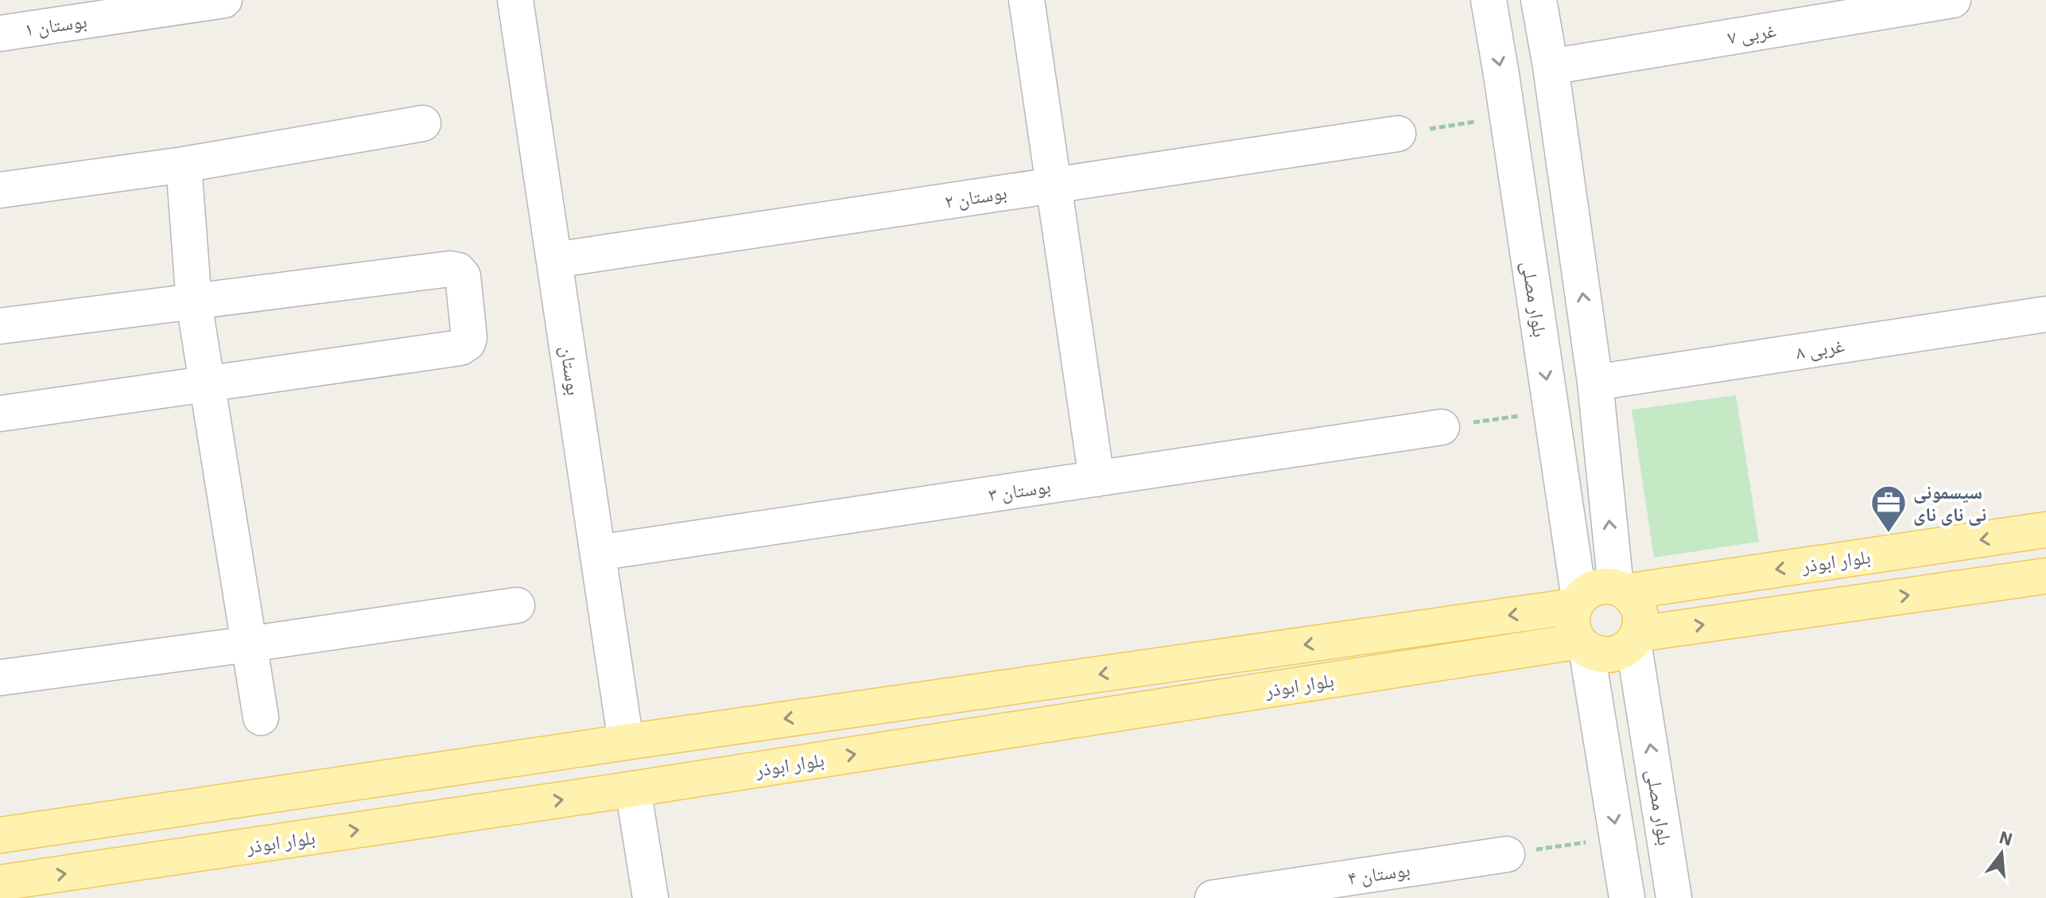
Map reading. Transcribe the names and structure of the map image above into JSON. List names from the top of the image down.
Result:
{
  "streets": {
    "main road": ["بلوار ابوذر"],
    "street": [
      "بوستان ۱",
      "۷ غربی",
      "بوستان ۲",
      "بلوار مصلی",
      "۸ غربی",
      "بوستان",
      "بوستان ۳",
      "بوستان ۴"
    ]
  },
  "crossings": [
    ["بوستان ۲", "بوستان"],
    ["بلوار مصلی", "بلوار ابوذر"],
    ["بوستان", "بوستان ۳"],
    ["بوستان", "بلوار ابوذر"]
  ],
  "places": {
    "office": ["سیسمونی نی نای نای"]
  },
  "north": "top"
}
